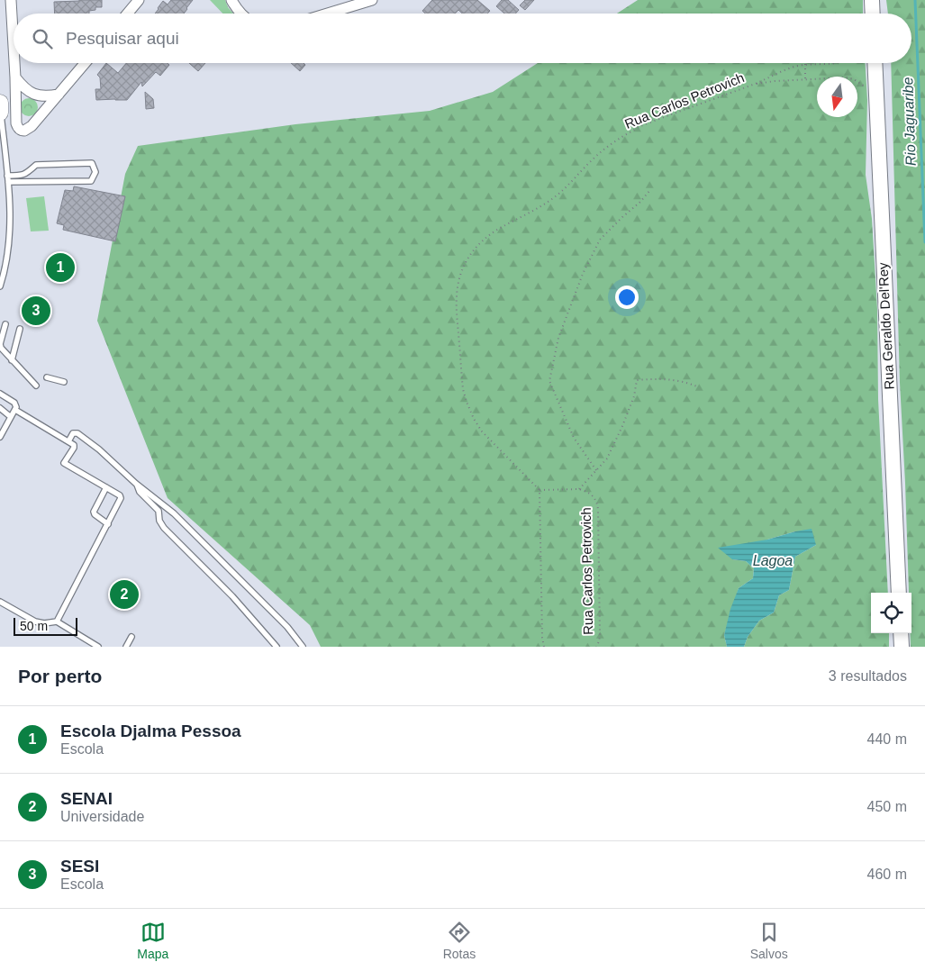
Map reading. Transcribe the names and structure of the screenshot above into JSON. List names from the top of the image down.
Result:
{
  "streets": {
    "main road": ["Rua Geraldo Del'Rey"],
    "path": ["Rua Carlos Petrovich"]
  },
  "crossings": [
    ["Rua Carlos Petrovich", "Rua Geraldo Del'Rey"]
  ],
  "water": ["Rio Jaguaribe", "Lagoa"],
  "scale_bar": "50 m",
  "north": "bottom",
  "page": {
    "search": "Pesquisar aqui",
    "pins": ["1", "3", "2"],
    "scale": "50 m",
    "heading": ["Por perto", "3 resultados"],
    "list": [
      {
        "mark": "1",
        "name": "Escola Djalma Pessoa",
        "note": "Escola",
        "value": "440 m"
      },
      {
        "mark": "2",
        "name": "SENAI",
        "note": "Universidade",
        "value": "450 m"
      },
      {
        "mark": "3",
        "name": "SESI",
        "note": "Escola",
        "value": "460 m"
      }
    ],
    "nav": ["Mapa", "Rotas", "Salvos"]
  }
}
